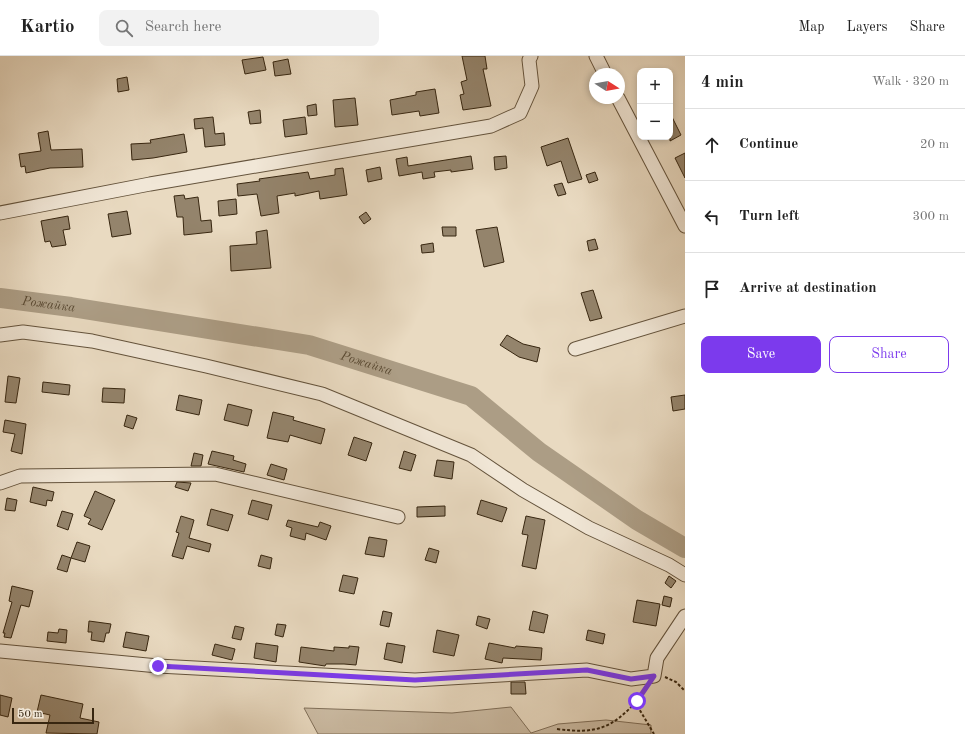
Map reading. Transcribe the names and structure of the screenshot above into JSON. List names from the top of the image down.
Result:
{
  "water": ["Рожайка"],
  "scale_bar": "50 m",
  "north": "right",
  "page": {
    "header": "Kartio",
    "search": "Search here",
    "nav": ["Map", "Layers", "Share"],
    "heading": ["4 min", "Walk · 320 m"],
    "map_buttons": ["+", "−"],
    "list": [
      ["Continue", "20 m"],
      ["Turn left", "300 m"],
      "Arrive at destination"
    ],
    "buttons": ["Save", "Share"],
    "scale": "50 m"
  }
}
